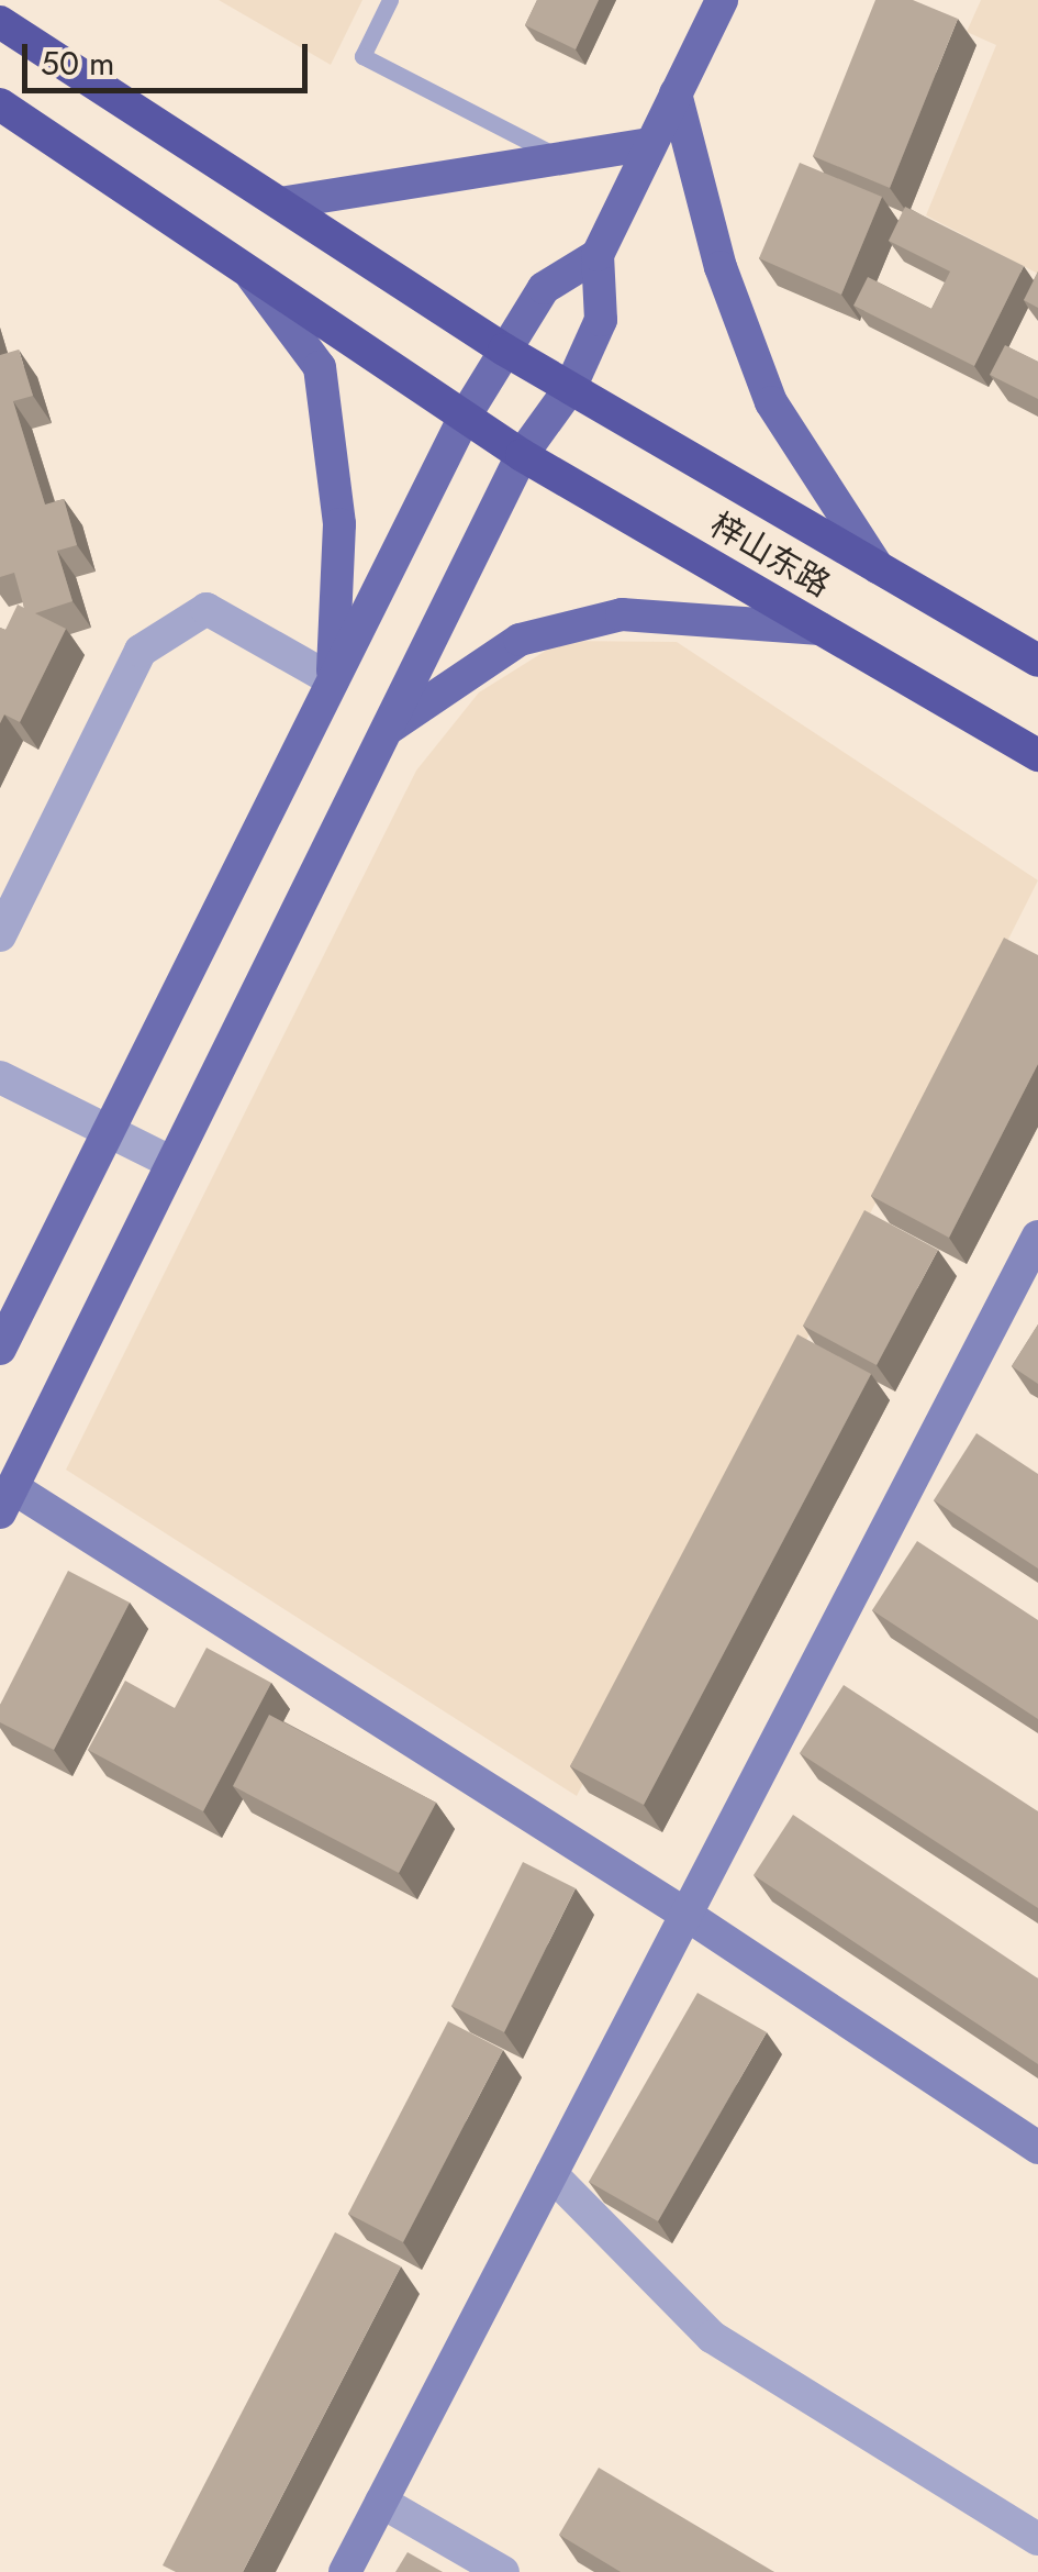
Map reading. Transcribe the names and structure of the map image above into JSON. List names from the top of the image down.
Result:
{
  "streets": {
    "highway": ["梓山东路"]
  },
  "scale_bar": "50 m"
}
